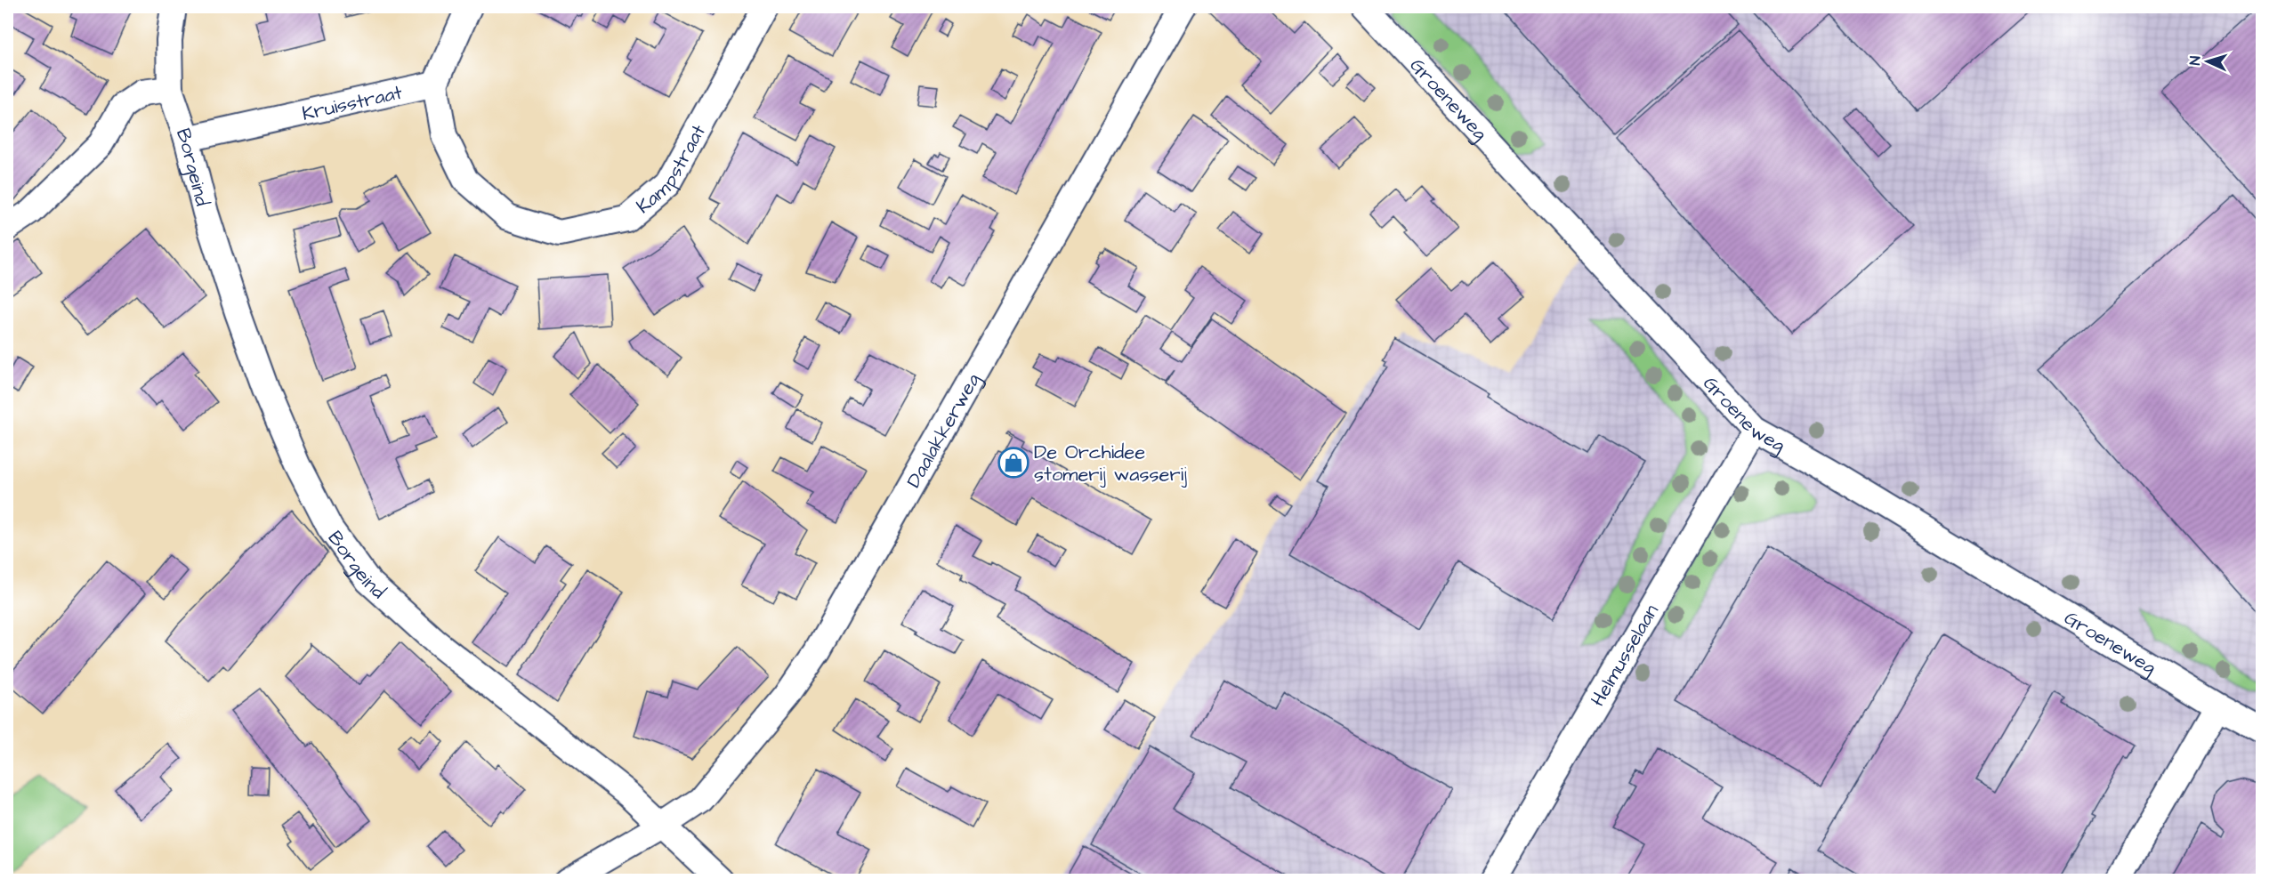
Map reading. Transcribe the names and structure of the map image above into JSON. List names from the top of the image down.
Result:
{
  "streets": {
    "street": [
      "Groeneweg",
      "Kruisstraat",
      "Kampstraat",
      "Borgeind",
      "Daalakkerweg",
      "Helmusselaan"
    ]
  },
  "crossings": [
    ["Groeneweg", "Helmusselaan"],
    ["Kruisstraat", "Kampstraat"],
    ["Kruisstraat", "Borgeind"],
    ["Borgeind", "Daalakkerweg"]
  ],
  "places": {
    "shop": ["De Orchidee stomerij wasserij"]
  },
  "north": "left"
}
